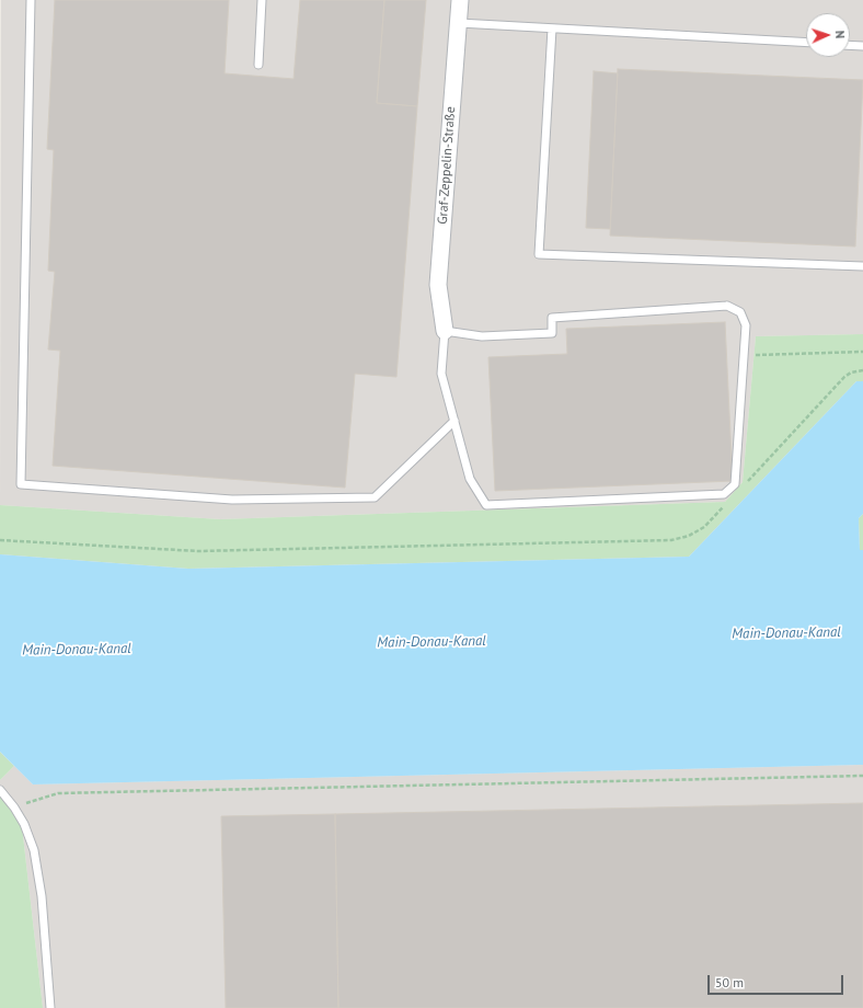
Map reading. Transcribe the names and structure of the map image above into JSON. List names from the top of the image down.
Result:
{
  "streets": {
    "street": ["Graf-Zeppelin-Straße"]
  },
  "water": ["Main-Donau-Kanal"],
  "scale_bar": "50 m",
  "north": "right"
}
